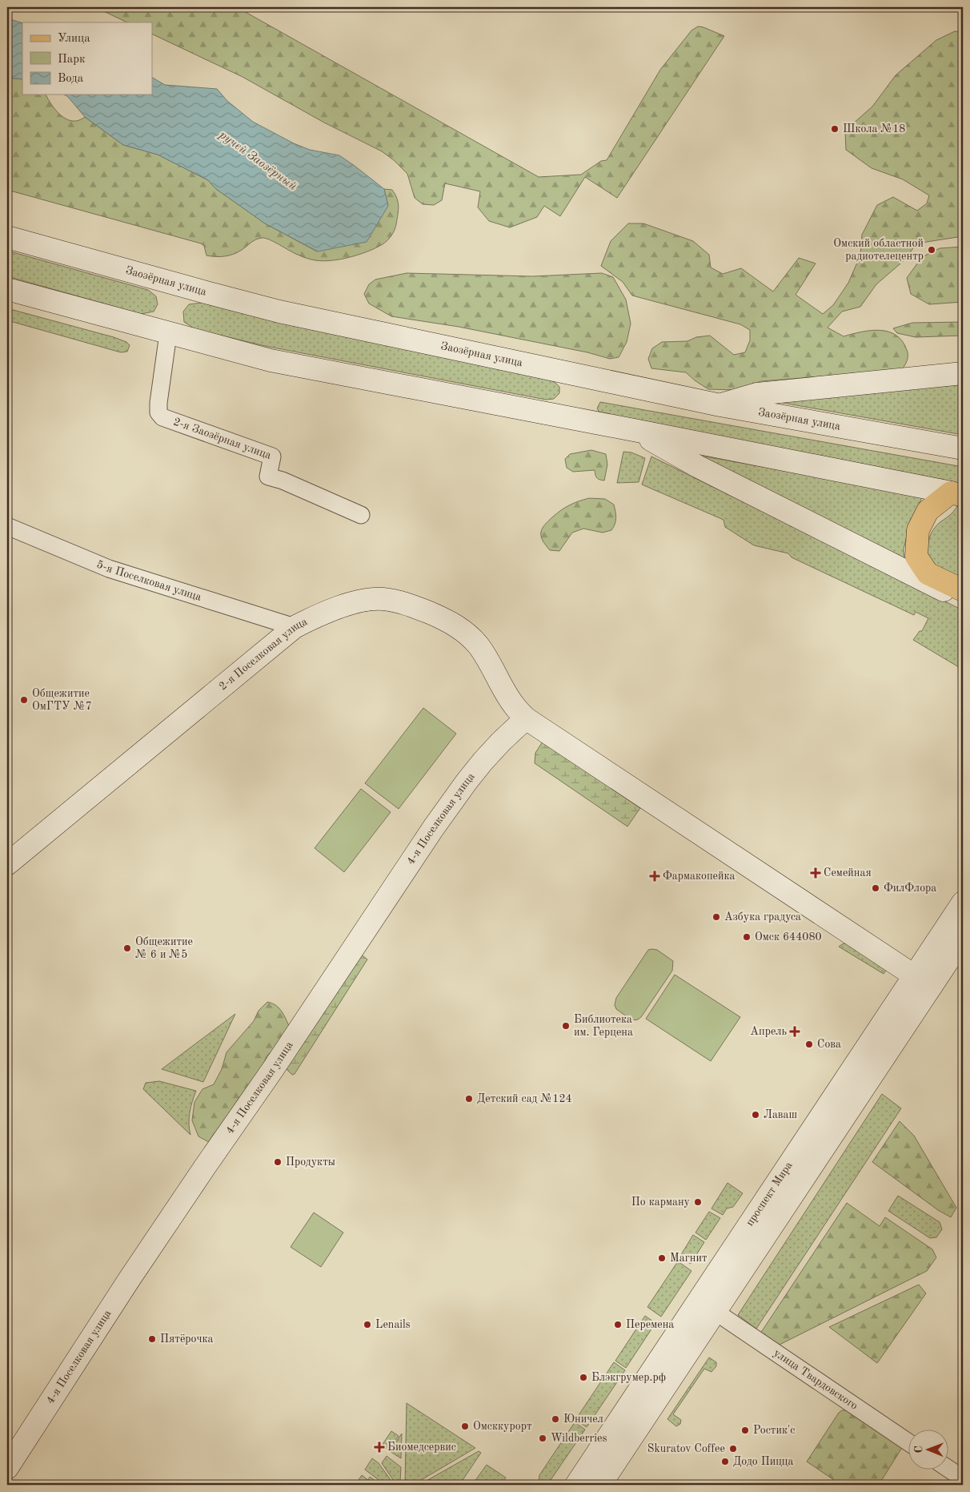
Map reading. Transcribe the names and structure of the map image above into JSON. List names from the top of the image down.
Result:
{
  "streets": {
    "main road": [
      "Заозёрная улица",
      "2-я Поселковая улица",
      "4-я Поселковая улица",
      "проспект Мира"
    ],
    "street": ["2-я Заозёрная улица", "5-я Поселковая улица", "улица Твардовского"]
  },
  "crossings": [
    ["5-я Поселковая улица", "2-я Поселковая улица"],
    ["2-я Поселковая улица", "4-я Поселковая улица"],
    ["2-я Поселковая улица", "проспект Мира"],
    ["проспект Мира", "улица Твардовского"]
  ],
  "water": ["ручей Заозёрный"],
  "places": {
    "other": [
      "Школа №18",
      "Омский областной радиотелецентр",
      "Общежитие ОмГТУ №7",
      "ФилФлора",
      "Азбука градуса",
      "Омск 644080",
      "Общежитие № 6 и №5",
      "Библиотека им. Герцена",
      "Сова",
      "Детский сад №124",
      "Лаваш",
      "Продукты",
      "По карману",
      "Магнит",
      "Lenails",
      "Перемена",
      "Пятёрочка",
      "Блэкгрумер.рф",
      "Юничел",
      "Омсккурорт",
      "Ростик'с",
      "Wildberries",
      "Skuratov Coffee",
      "Додо Пицца"
    ],
    "health": [
      "Семейная",
      "Фармакопейка",
      "Апрель",
      "Биомедсервис"
    ]
  },
  "legend": ["Улица", "Парк", "Вода"],
  "north": "left"
}
